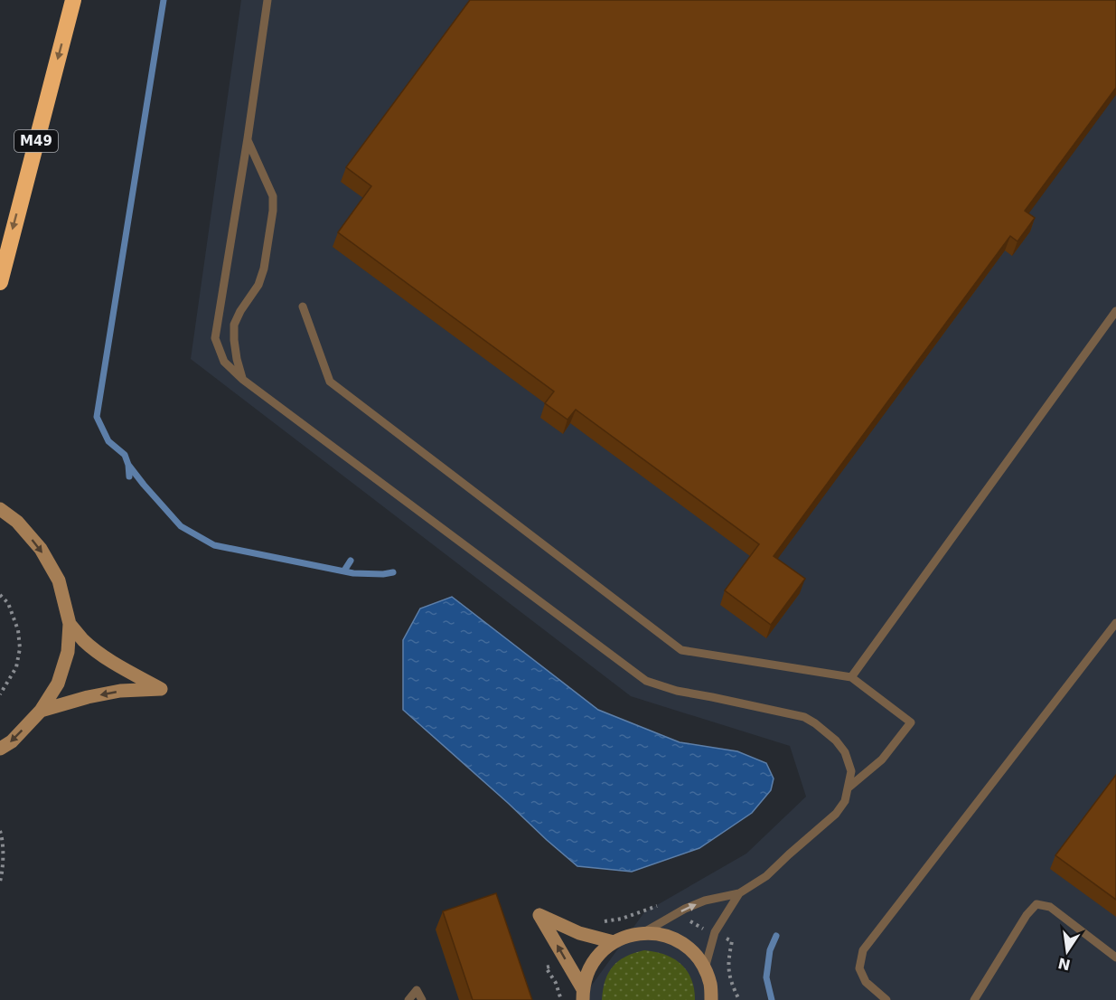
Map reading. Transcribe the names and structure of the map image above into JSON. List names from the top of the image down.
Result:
{
  "streets": {
    "highway": ["M49"]
  },
  "north": "bottom"
}
